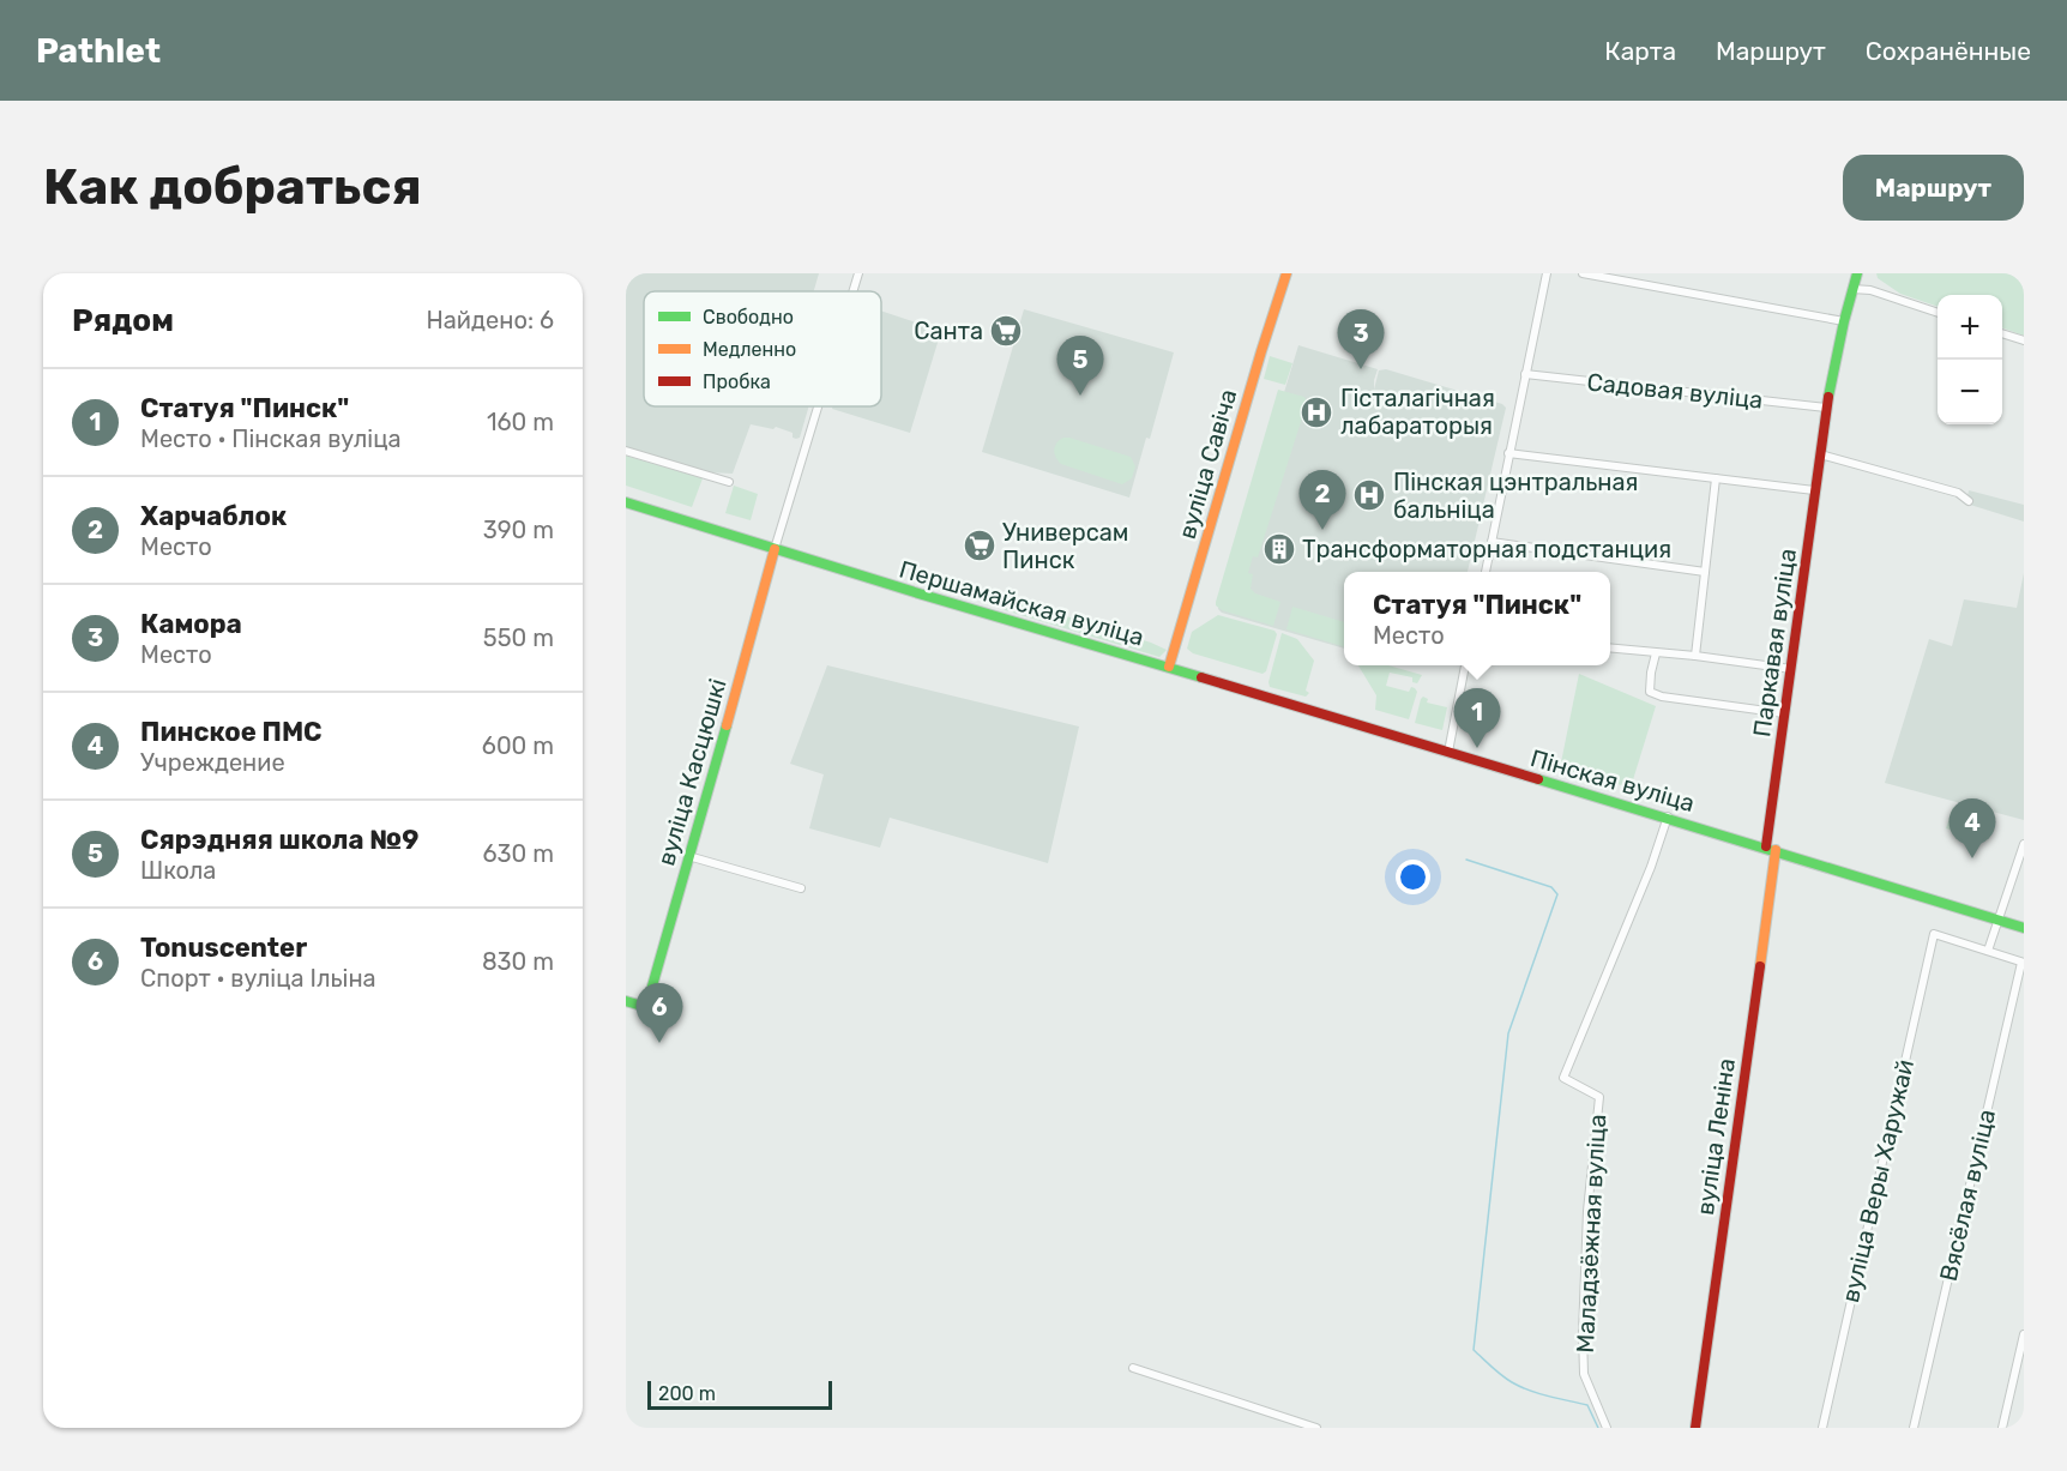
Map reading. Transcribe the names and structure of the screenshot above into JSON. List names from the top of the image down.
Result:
{
  "streets": {
    "street": [
      "Садовая вуліца",
      "вуліца Савіча",
      "Першамайская вуліца",
      "Паркавая вуліца",
      "вуліца Касцюшкі",
      "Пінская вуліца",
      "вуліца Леніна",
      "вуліца Веры Харужай",
      "Вясёлая вуліца",
      "Маладзёжная вуліца"
    ]
  },
  "crossings": [
    ["Садовая вуліца", "Паркавая вуліца"],
    ["вуліца Савіча", "Першамайская вуліца"],
    ["Першамайская вуліца", "вуліца Касцюшкі"],
    ["Першамайская вуліца", "Пінская вуліца"],
    ["Паркавая вуліца", "Пінская вуліца"],
    ["Паркавая вуліца", "вуліца Леніна"],
    ["Пінская вуліца", "вуліца Леніна"],
    ["Пінская вуліца", "Маладзёжная вуліца"]
  ],
  "places": {
    "supermarket": ["Санта", "Универсам Пинск"],
    "hospital": ["Гісталагічная лабараторыя", "Пінская цэнтральная бальніца"],
    "building": ["Трансформаторная подстанция"]
  },
  "legend": ["Свободно", "Медленно", "Пробка"],
  "scale_bar": "200 m",
  "page": {
    "header": "Pathlet",
    "nav": ["Карта", "Маршрут", "Сохранённые"],
    "buttons": "Маршрут",
    "title": "Как добраться",
    "heading": ["Рядом", "Найдено: 6"],
    "map_buttons": ["+", "−"],
    "pins": [
      "3",
      "5",
      "2",
      "1",
      "4",
      "6"
    ],
    "list": [
      {
        "mark": "1",
        "name": "Статуя \"Пинск\"",
        "note": "Место · Пінская вуліца",
        "value": "160 m"
      },
      {
        "mark": "2",
        "name": "Харчаблок",
        "note": "Место",
        "value": "390 m"
      },
      {
        "mark": "3",
        "name": "Камора",
        "note": "Место",
        "value": "550 m"
      },
      {
        "mark": "4",
        "name": "Пинское ПМС",
        "note": "Учреждение",
        "value": "600 m"
      },
      {
        "mark": "5",
        "name": "Сярэдняя школа №9",
        "note": "Школа",
        "value": "630 m"
      },
      {
        "mark": "6",
        "name": "Tonuscenter",
        "note": "Спорт · вуліца Ільіна",
        "value": "830 m"
      }
    ],
    "popup": ["Статуя \"Пинск\"", "Место"],
    "scale": "200 m"
  }
}
